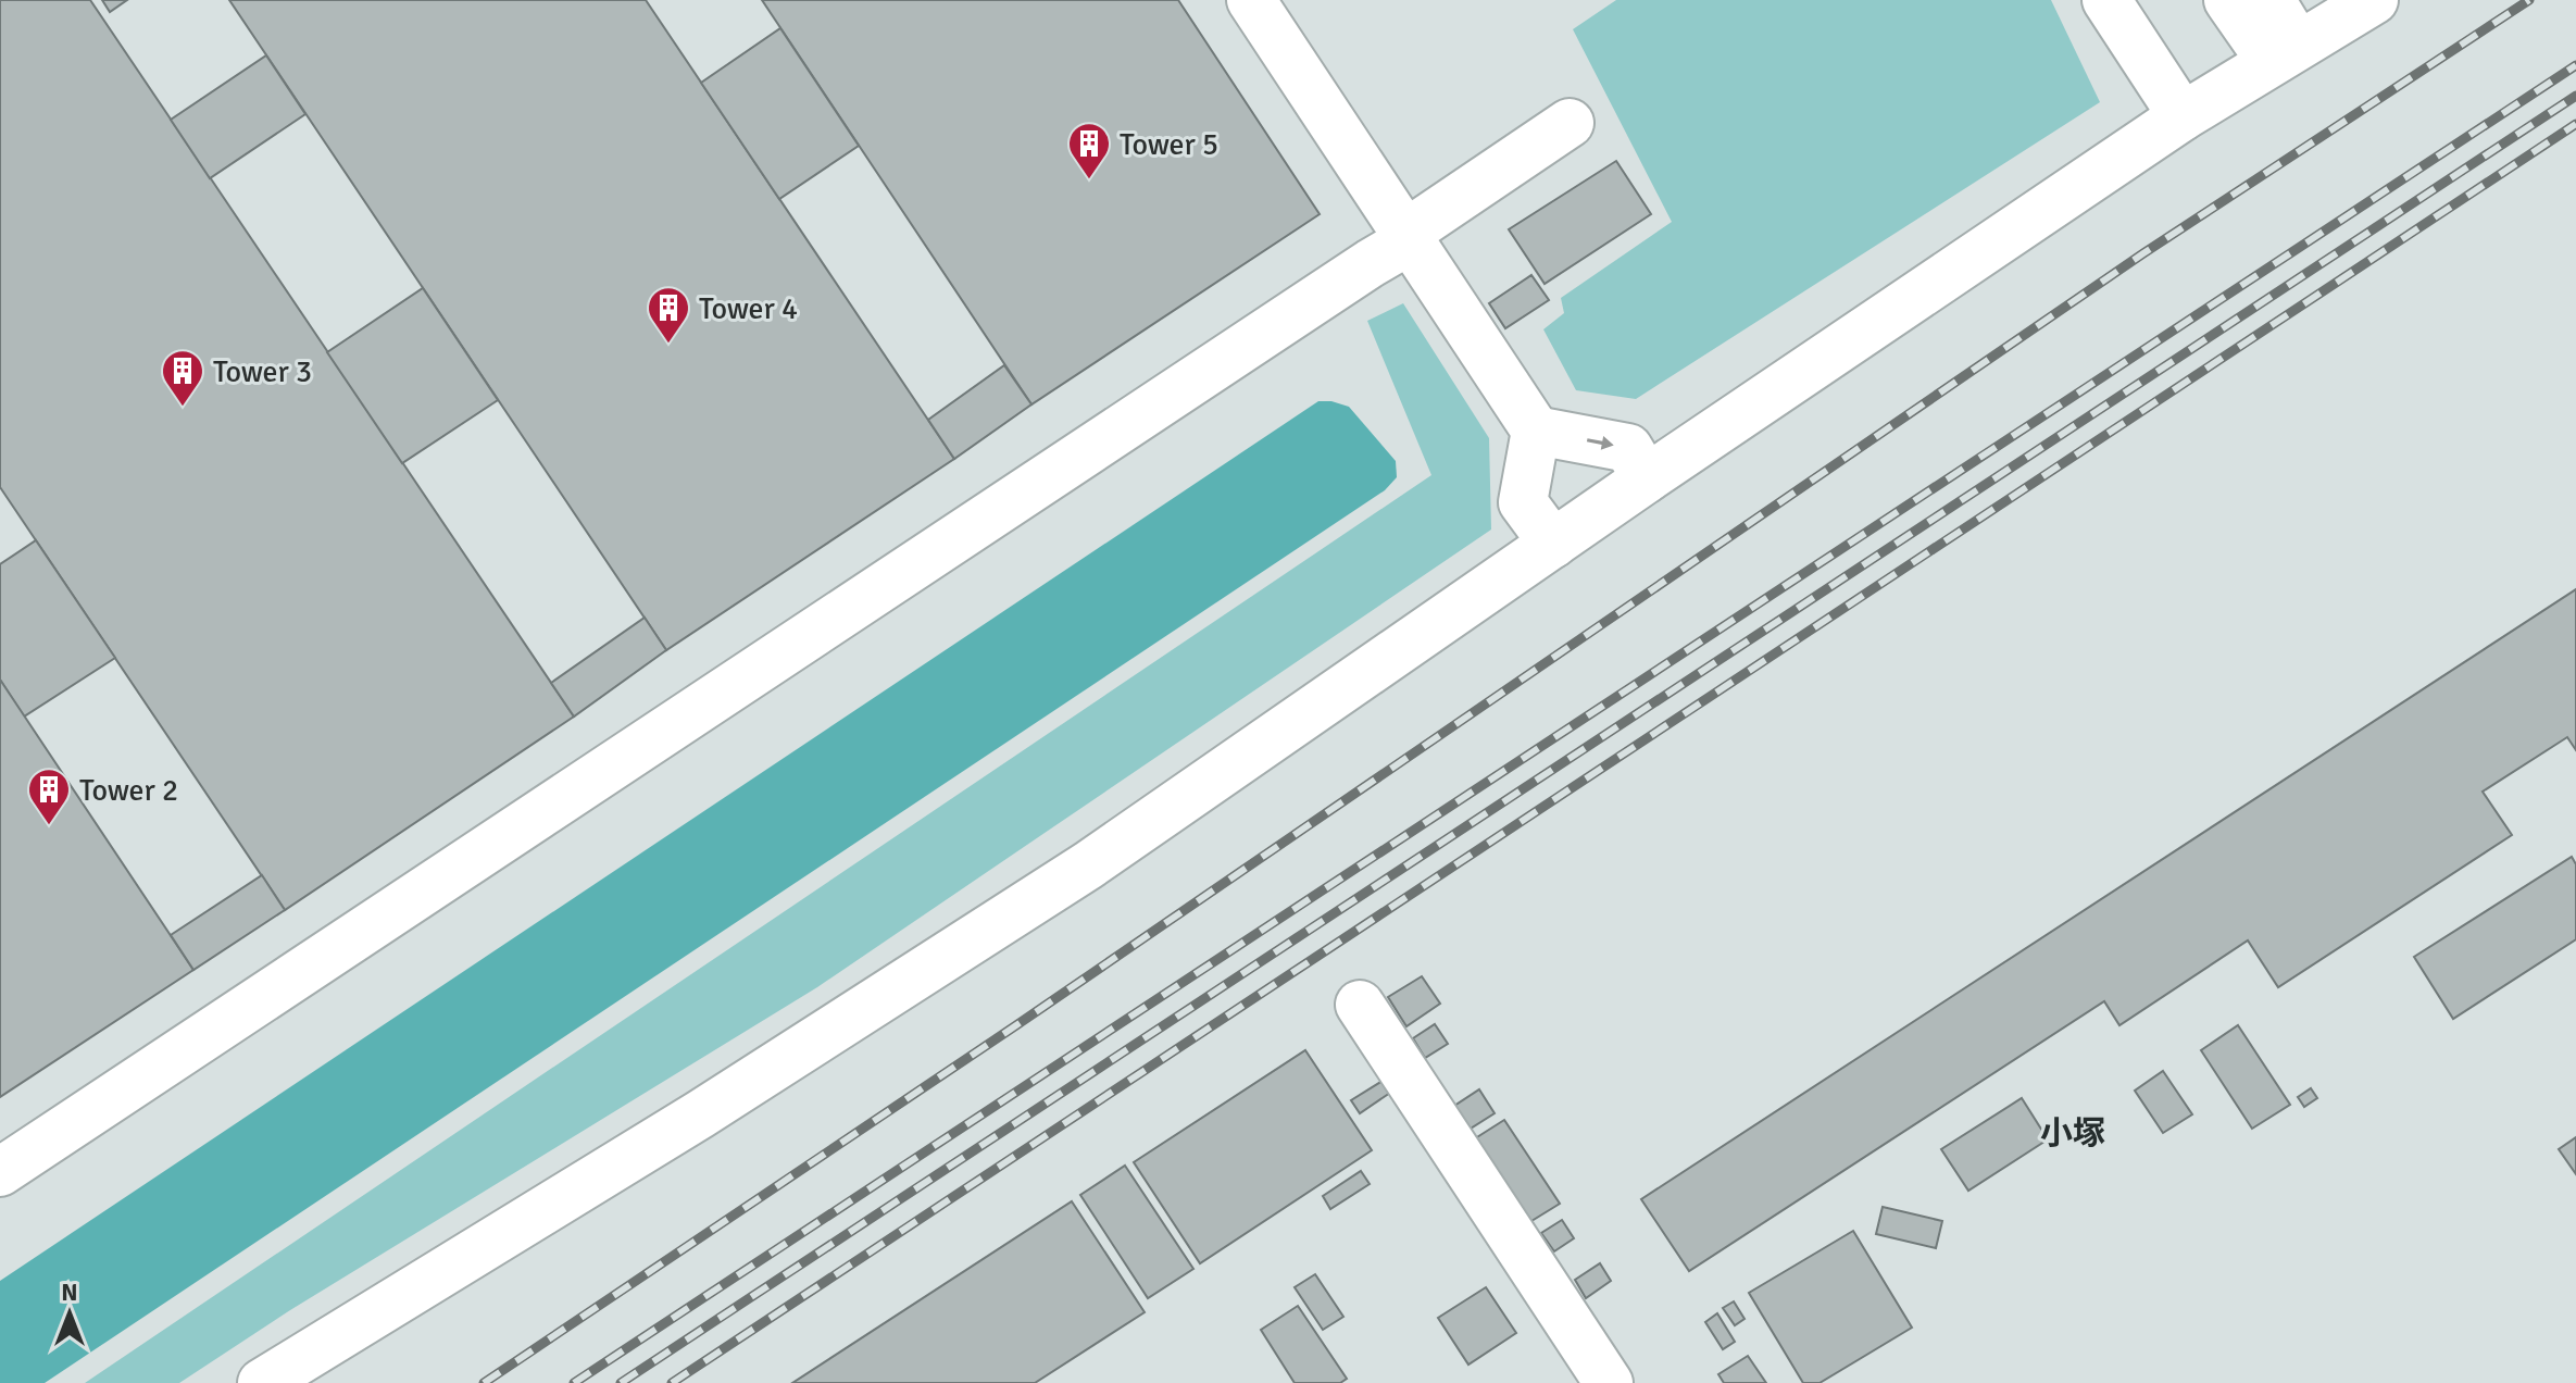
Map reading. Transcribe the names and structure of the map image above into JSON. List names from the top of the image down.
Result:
{
  "districts": ["小塚"],
  "places": {
    "building": [
      "Tower 5",
      "Tower 4",
      "Tower 3",
      "Tower 2"
    ]
  },
  "north": "top"
}
